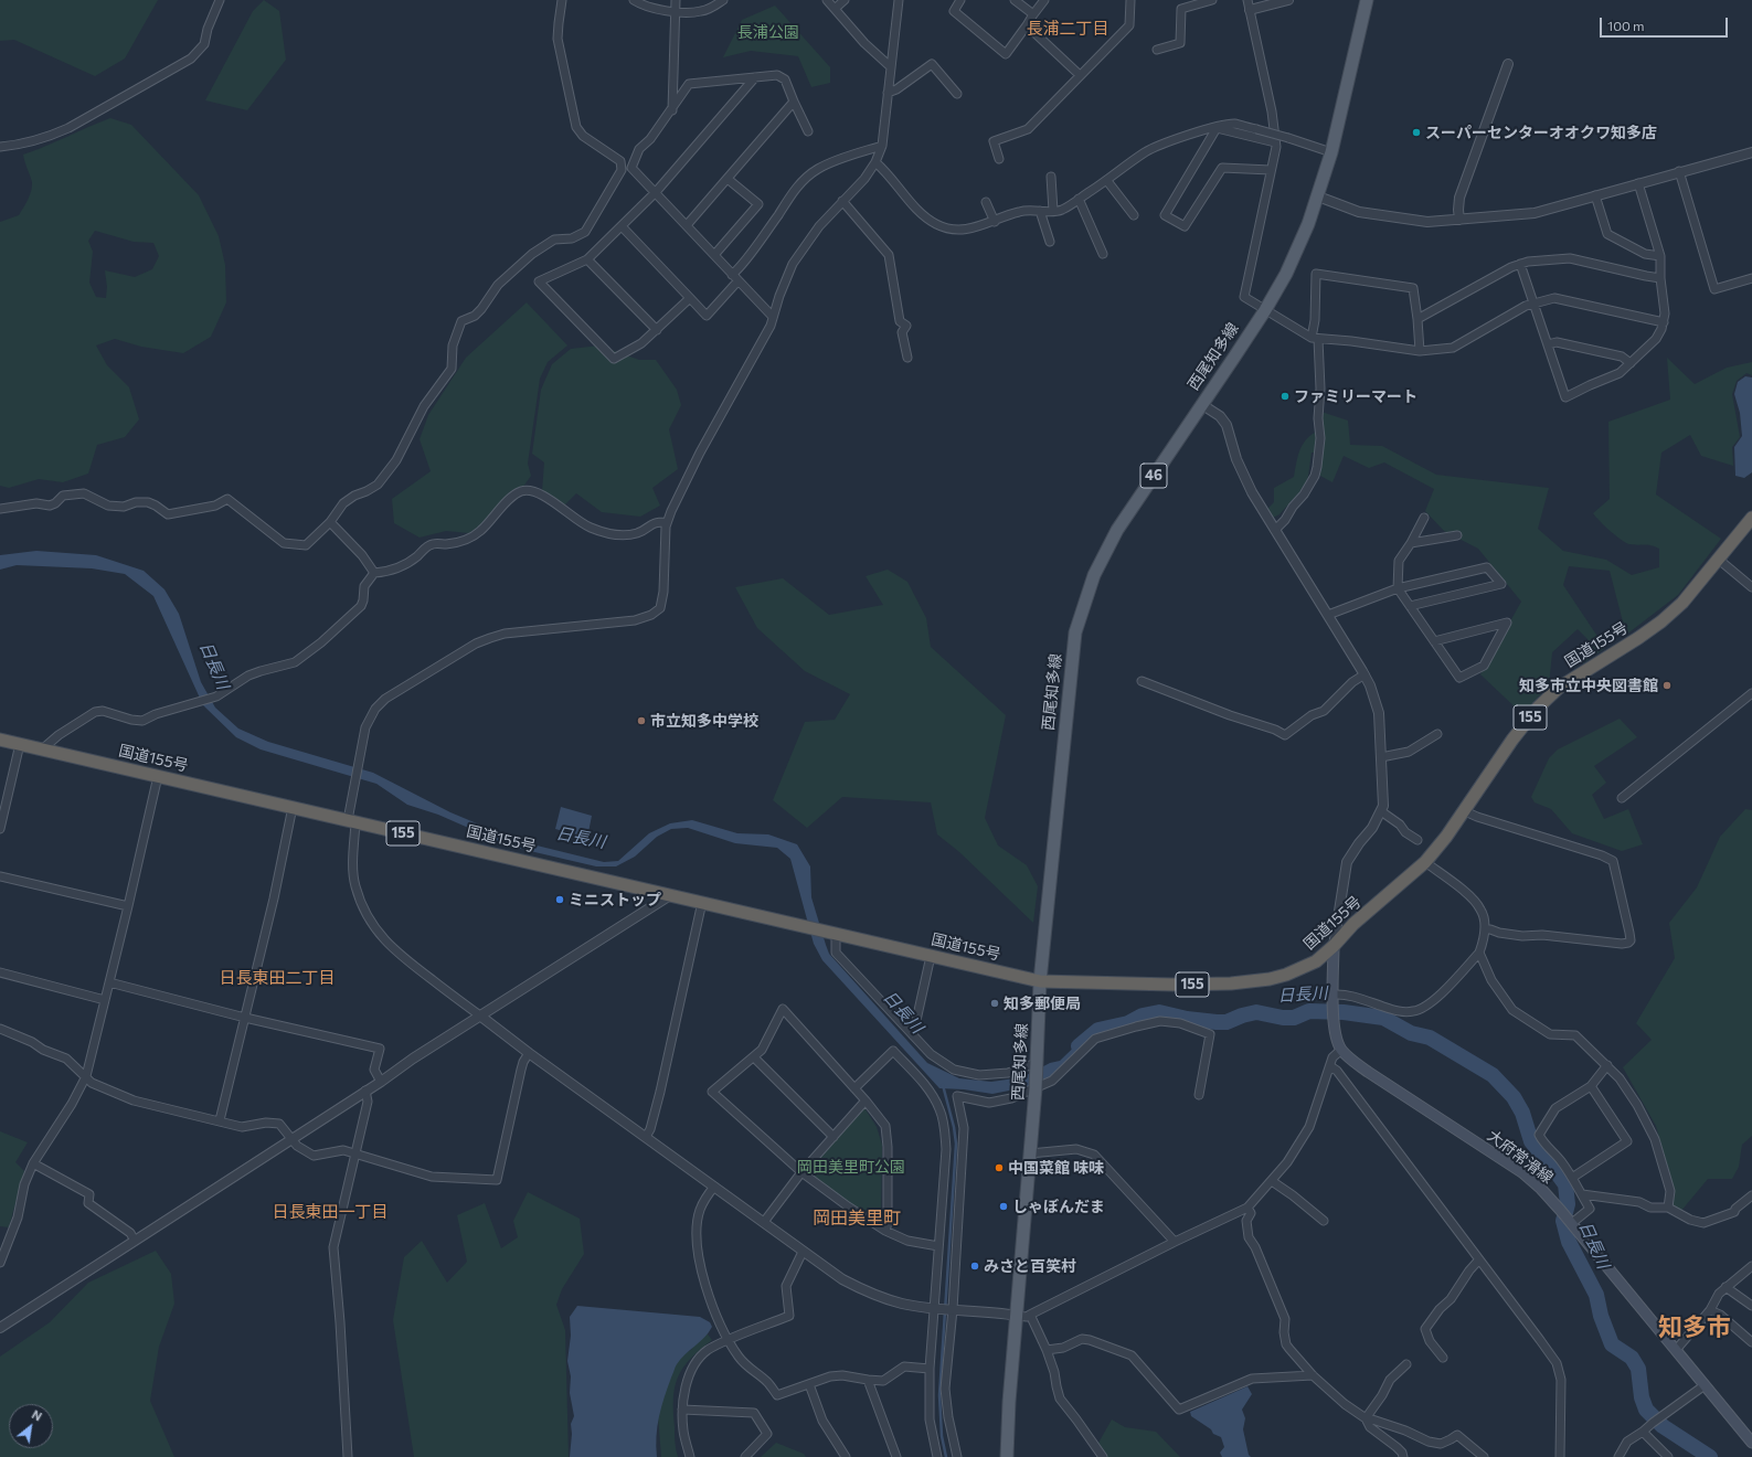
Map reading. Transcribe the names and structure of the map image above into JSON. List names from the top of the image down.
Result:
{
  "streets": {
    "highway": ["国道155号", "155"],
    "main road": ["西尾知多線", "46", "大府常滑線"]
  },
  "crossings": [
    ["西尾知多線", "国道155号"]
  ],
  "districts": [
    "長浦二丁目",
    "日長東田二丁目",
    "日長東田一丁目",
    "岡田美里町",
    "知多市"
  ],
  "water": ["日長川"],
  "parks": ["長浦公園", "岡田美里町公園"],
  "places": [
    "スーパーセンターオオクワ知多店",
    "ファミリーマート",
    "知多市立中央図書館",
    "市立知多中学校",
    "ミニストップ",
    "知多郵便局",
    "中国菜館 味味",
    "しゃぼんだま",
    "みさと百笑村"
  ],
  "scale_bar": "100 m",
  "north": "top right"
}
